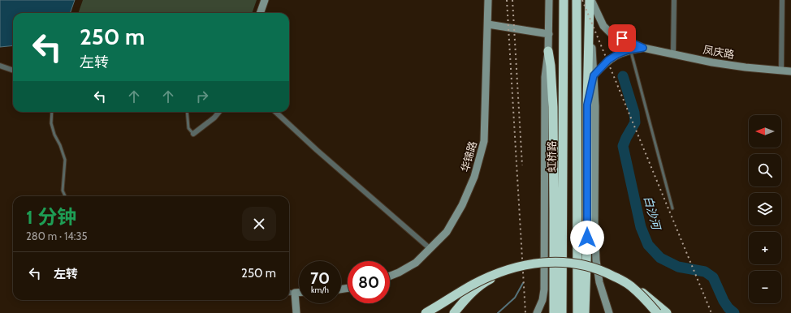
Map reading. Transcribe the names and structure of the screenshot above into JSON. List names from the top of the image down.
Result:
{
  "streets": {
    "highway": ["虹桥路"],
    "main road": ["凤庆路", "华锦路"]
  },
  "water": ["白沙河"],
  "north": "left",
  "page": {
    "turn": ["250 m", "左转"],
    "map_buttons": ["+", "−"],
    "heading": ["1 分钟", "280 m · 14:35"],
    "list": [
      {
        "name": "左转",
        "value": "250 m"
      }
    ],
    "speed": "70 km/h",
    "limit": "80"
  }
}
